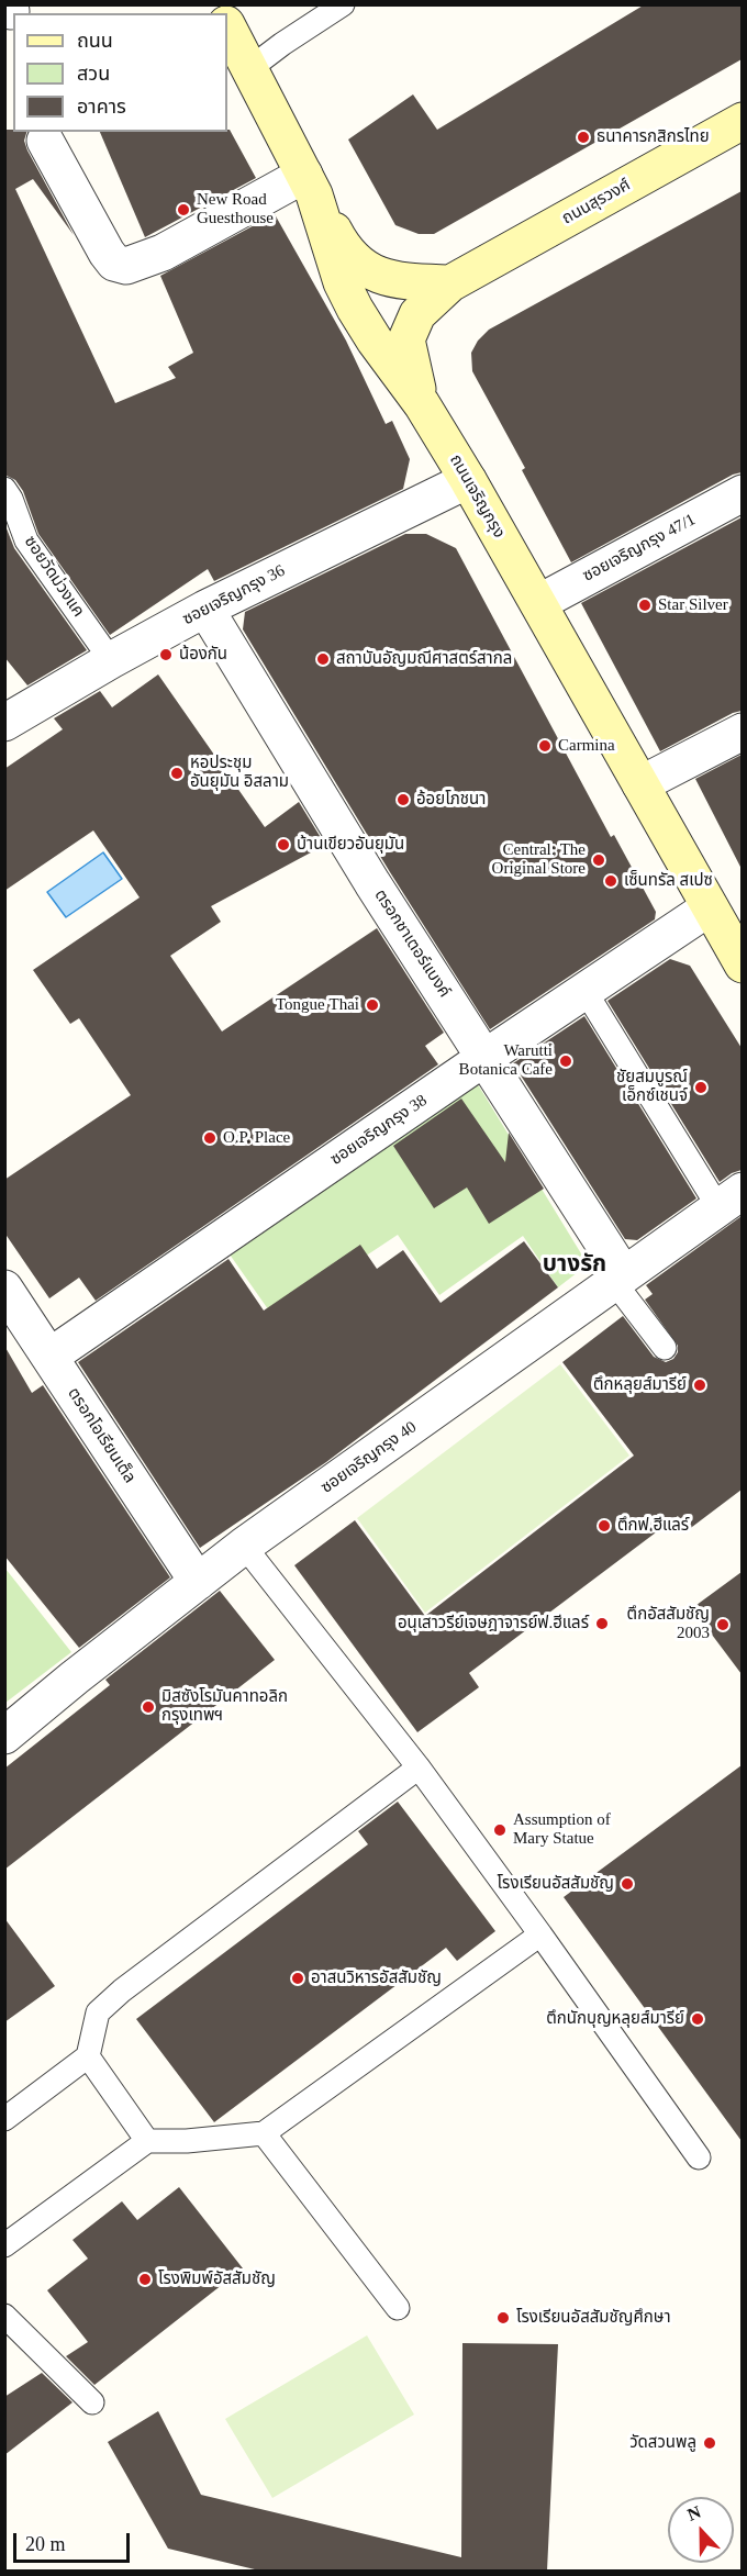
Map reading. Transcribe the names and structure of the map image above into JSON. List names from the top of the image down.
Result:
{
  "streets": {
    "main road": ["ถนนสุรวงศ์", "ถนนเจริญกรุง"],
    "street": [
      "ซอยเจริญกรุง 47/1",
      "ซอยเจริญกรุง 36",
      "ตรอกชาเตอร์แบงค์",
      "ซอยเจริญกรุง 38",
      "ตรอกโอเรียนเต็ล",
      "ซอยเจริญกรุง 40"
    ],
    "lane": ["ซอยวัดม่วงแค"]
  },
  "crossings": [
    ["ถนนสุรวงศ์", "ถนนเจริญกรุง"],
    ["ถนนเจริญกรุง", "ซอยเจริญกรุง 47/1"],
    ["ถนนเจริญกรุง", "ซอยเจริญกรุง 36"],
    ["ถนนเจริญกรุง", "ซอยเจริญกรุง 38"],
    ["ซอยวัดม่วงแค", "ซอยเจริญกรุง 36"],
    ["ซอยเจริญกรุง 36", "ตรอกชาเตอร์แบงค์"],
    ["ตรอกชาเตอร์แบงค์", "ซอยเจริญกรุง 38"],
    ["ตรอกชาเตอร์แบงค์", "ซอยเจริญกรุง 40"],
    ["ซอยเจริญกรุง 38", "ตรอกโอเรียนเต็ล"],
    ["ตรอกโอเรียนเต็ล", "ซอยเจริญกรุง 40"]
  ],
  "districts": ["บางรัก"],
  "places": [
    "ธนาคารกสิกรไทย",
    "New Road Guesthouse",
    "Star Silver",
    "น้องกัน",
    "สถาบันอัญมณีศาสตร์สากล",
    "Carmina",
    "หอประชุม อันยุมัน อิสลาม",
    "อ้อยโภชนา",
    "บ้านเขียวอันยุมัน",
    "Central: The Original Store",
    "เซ็นทรัล สเปซ",
    "Tongue Thai",
    "Warutti Botanica Cafe",
    "ชัยสมบูรณ์ เอ็กซ์เชนจ์",
    "O.P. Place",
    "ตึกหลุยส์มารีย์",
    "ตึกฟ.ฮีแลร์",
    "อนุเสาวรีย์เจษฎาจารย์ฟ.ฮีแลร์",
    "ตึกอัสสัมชัญ 2003",
    "มิสซังโรมันคาทอลิก กรุงเทพฯ",
    "Assumption of Mary Statue",
    "โรงเรียนอัสสัมชัญ",
    "อาสนวิหารอัสสัมชัญ",
    "ตึกนักบุญหลุยส์มารีย์",
    "โรงพิมพ์อัสสัมชัญ",
    "โรงเรียนอัสสัมชัญศึกษา",
    "วัดสวนพลู"
  ],
  "legend": ["ถนน", "สวน", "อาคาร"],
  "scale_bar": "20 m",
  "north": "top"
}
